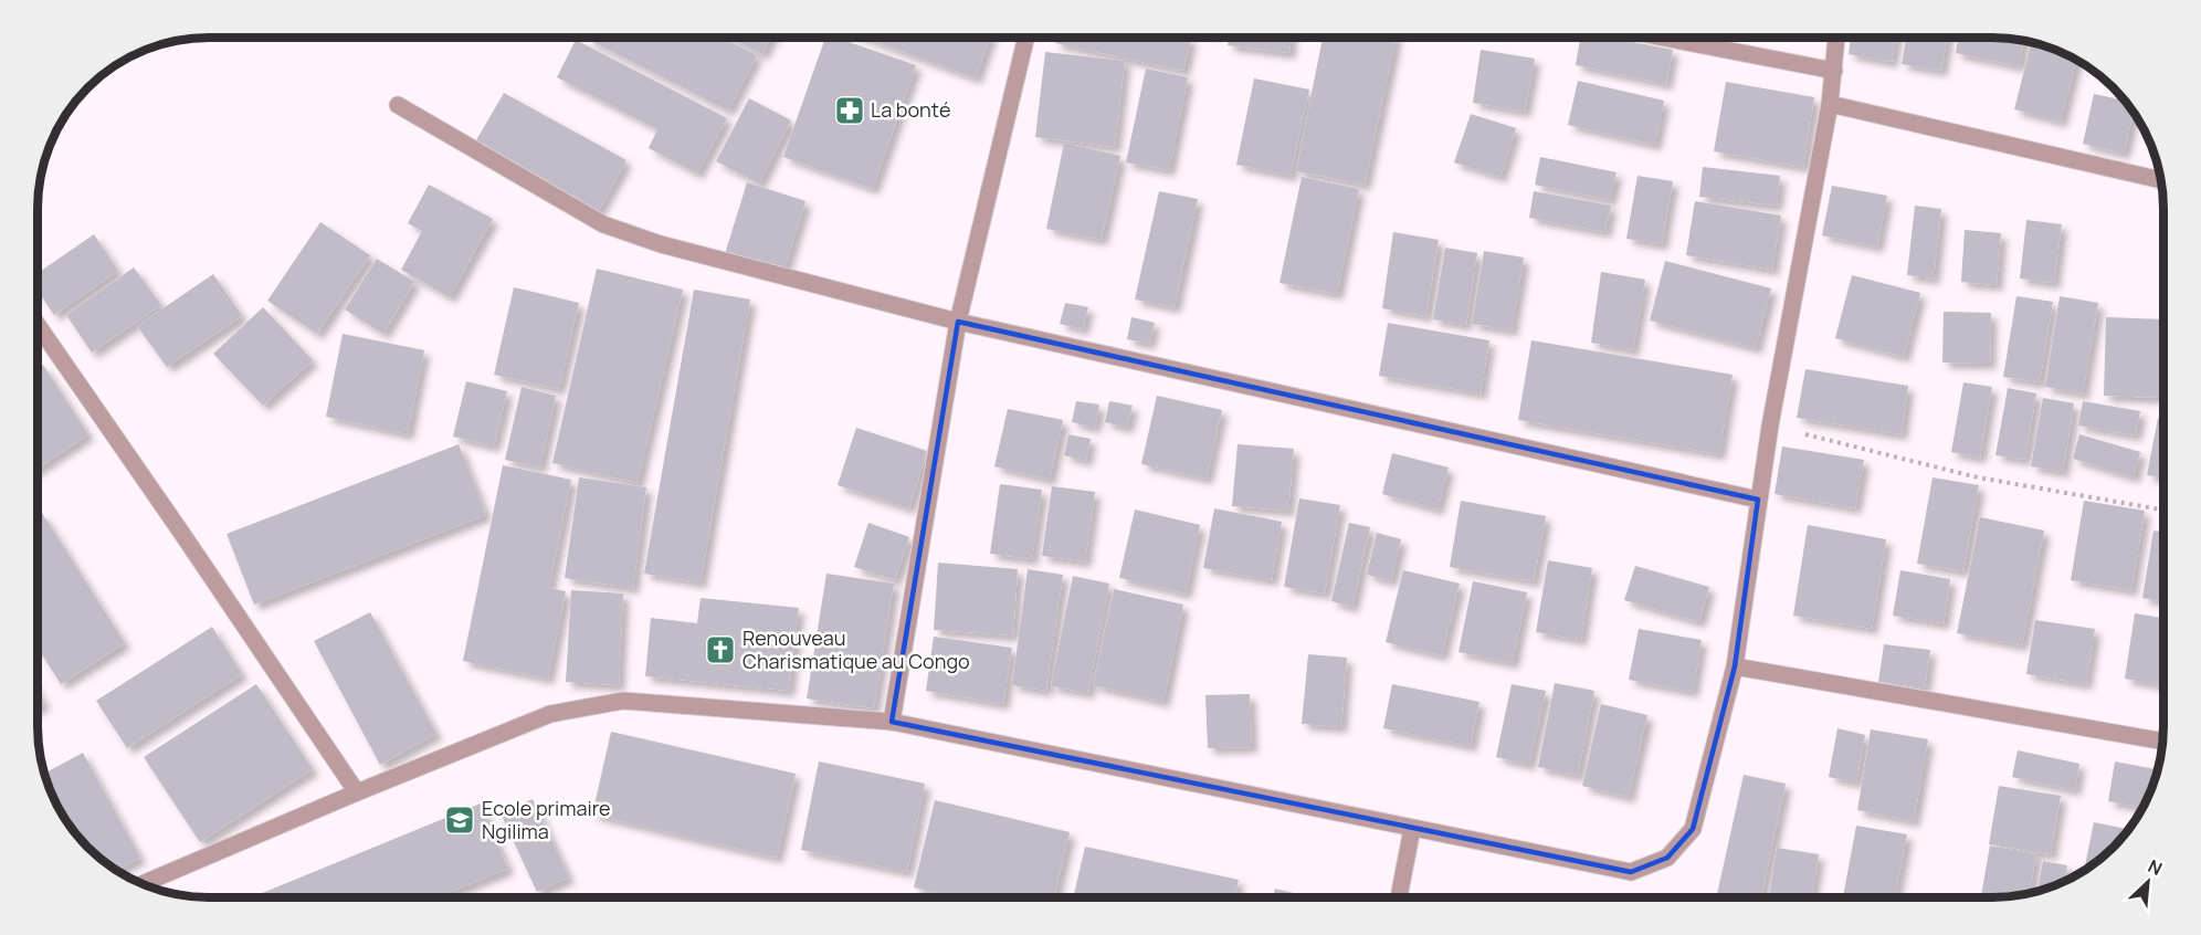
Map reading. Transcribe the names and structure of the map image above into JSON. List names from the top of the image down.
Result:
{
  "places": {
    "pharmacy": ["La bonté"],
    "church": ["Renouveau Charismatique au Congo"],
    "school or university": ["Ecole primaire Ngilima"]
  },
  "north": "top right"
}
